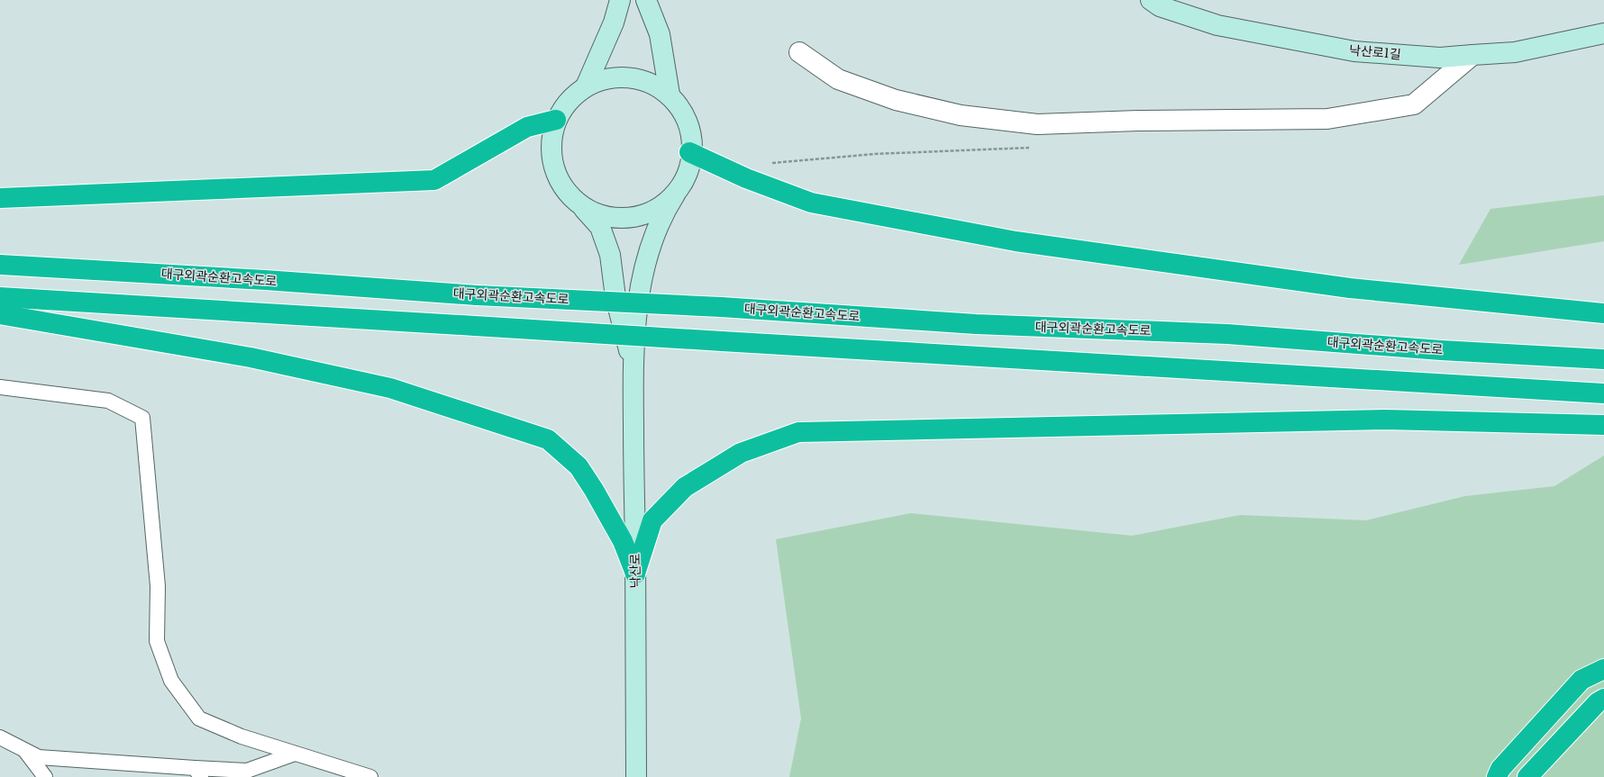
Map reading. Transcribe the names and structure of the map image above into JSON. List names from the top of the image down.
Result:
{
  "streets": {
    "highway": ["대구외곽순환고속도로"],
    "main road": ["낙산로1길", "낙산로"]
  }
}
